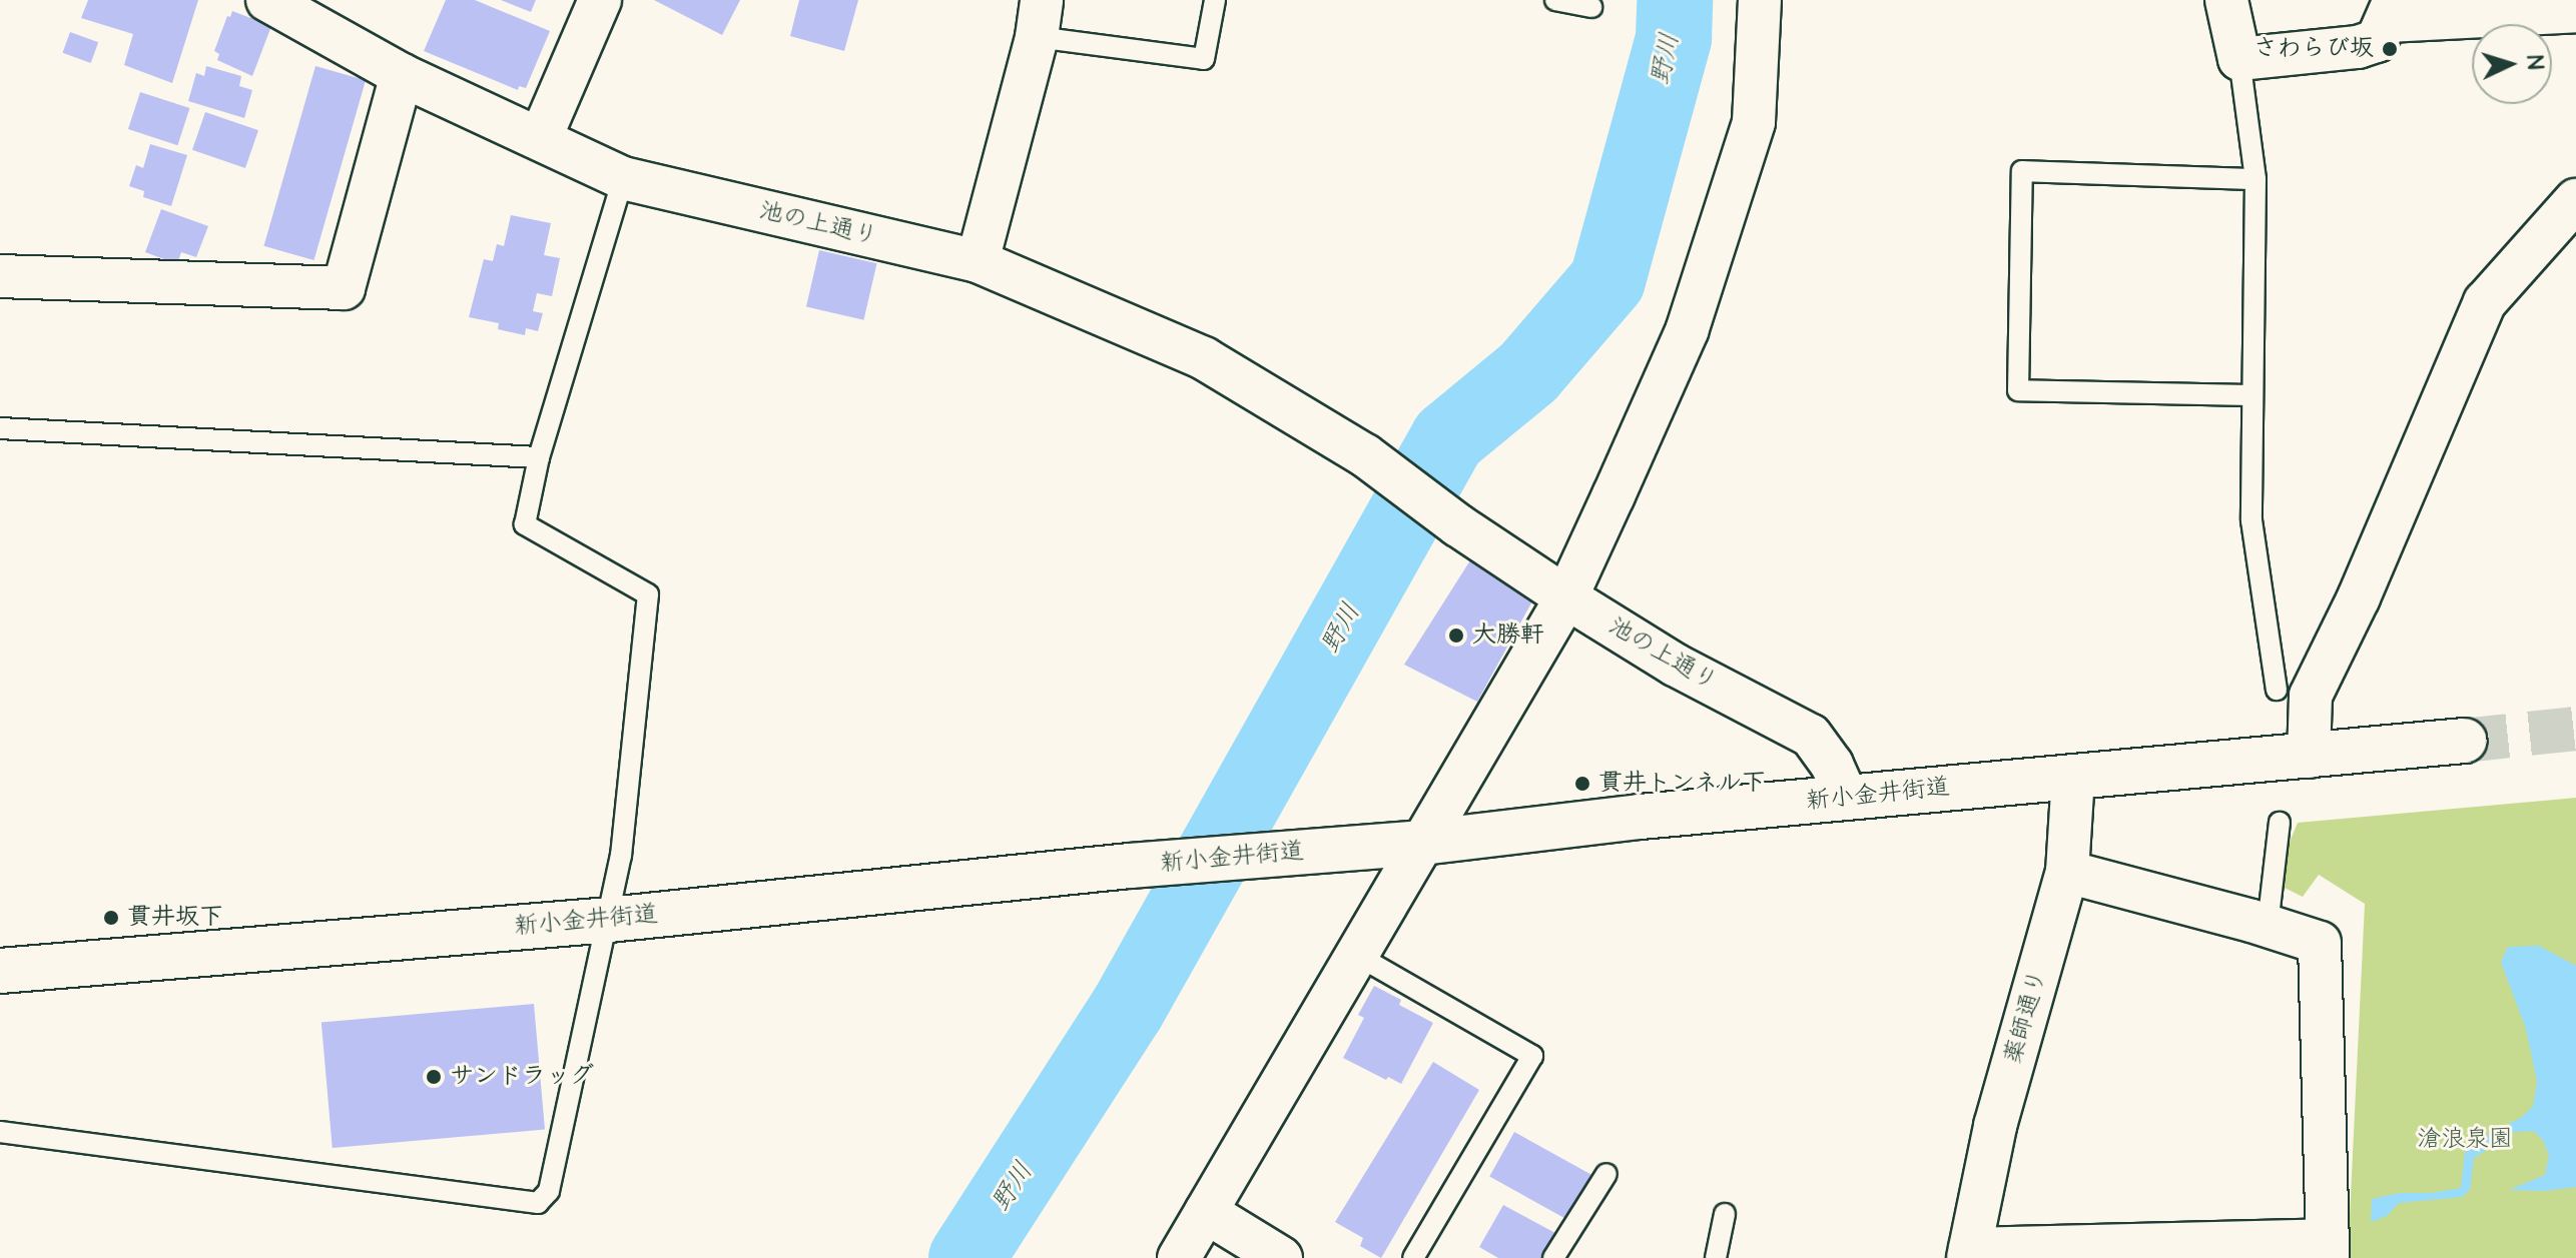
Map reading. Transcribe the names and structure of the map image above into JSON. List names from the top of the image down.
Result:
{
  "streets": {
    "main road": ["新小金井街道"],
    "street": ["池の上通り", "薬師通り"]
  },
  "crossings": [
    ["池の上通り", "新小金井街道"],
    ["新小金井街道", "薬師通り"]
  ],
  "water": ["野川"],
  "parks": ["滄浪泉園"],
  "places": [
    "さわらび坂",
    "大勝軒",
    "貫井トンネル下",
    "貫井坂下",
    "サンドラッグ"
  ],
  "north": "right"
}
